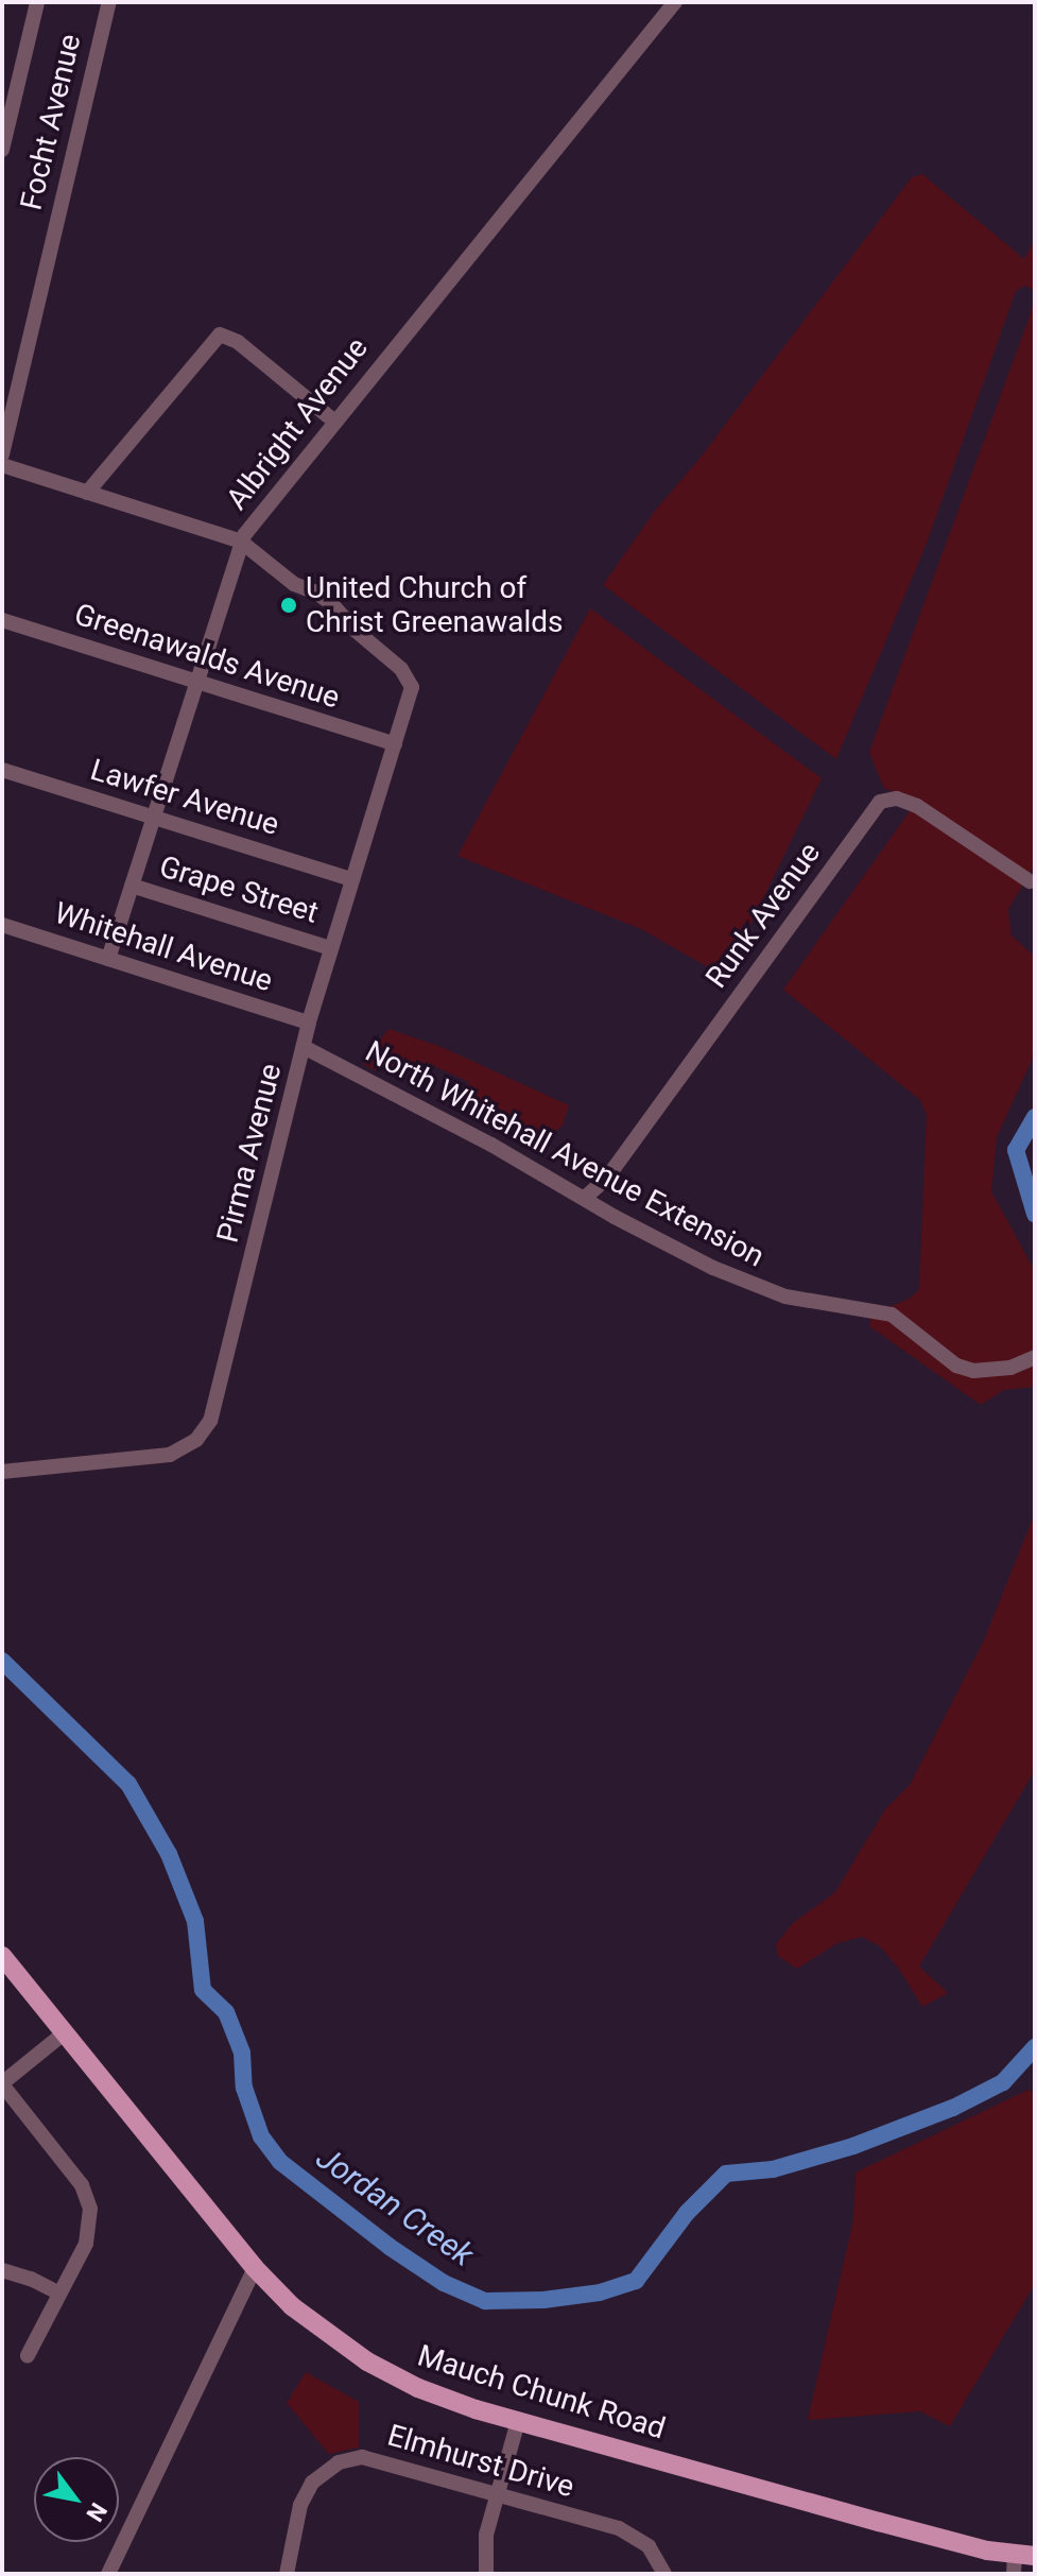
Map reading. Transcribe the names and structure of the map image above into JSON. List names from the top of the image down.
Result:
{
  "streets": {
    "main road": ["Mauch Chunk Road"],
    "street": [
      "Focht Avenue",
      "Albright Avenue",
      "Greenawalds Avenue",
      "Lawfer Avenue",
      "Grape Street",
      "Runk Avenue",
      "Whitehall Avenue",
      "Pirma Avenue",
      "North Whitehall Avenue Extension",
      "Elmhurst Drive"
    ]
  },
  "crossings": [
    ["Albright Avenue", "Greenawalds Avenue"],
    ["Albright Avenue", "Lawfer Avenue"],
    ["Albright Avenue", "Grape Street"],
    ["Albright Avenue", "Whitehall Avenue"],
    ["Albright Avenue", "Pirma Avenue"],
    ["Greenawalds Avenue", "Pirma Avenue"],
    ["Lawfer Avenue", "Pirma Avenue"],
    ["Grape Street", "Pirma Avenue"],
    ["Runk Avenue", "North Whitehall Avenue Extension"],
    ["Whitehall Avenue", "Pirma Avenue"],
    ["Pirma Avenue", "North Whitehall Avenue Extension"]
  ],
  "water": ["Jordan Creek"],
  "places": ["United Church of Christ Greenawalds"],
  "north": "bottom right"
}
